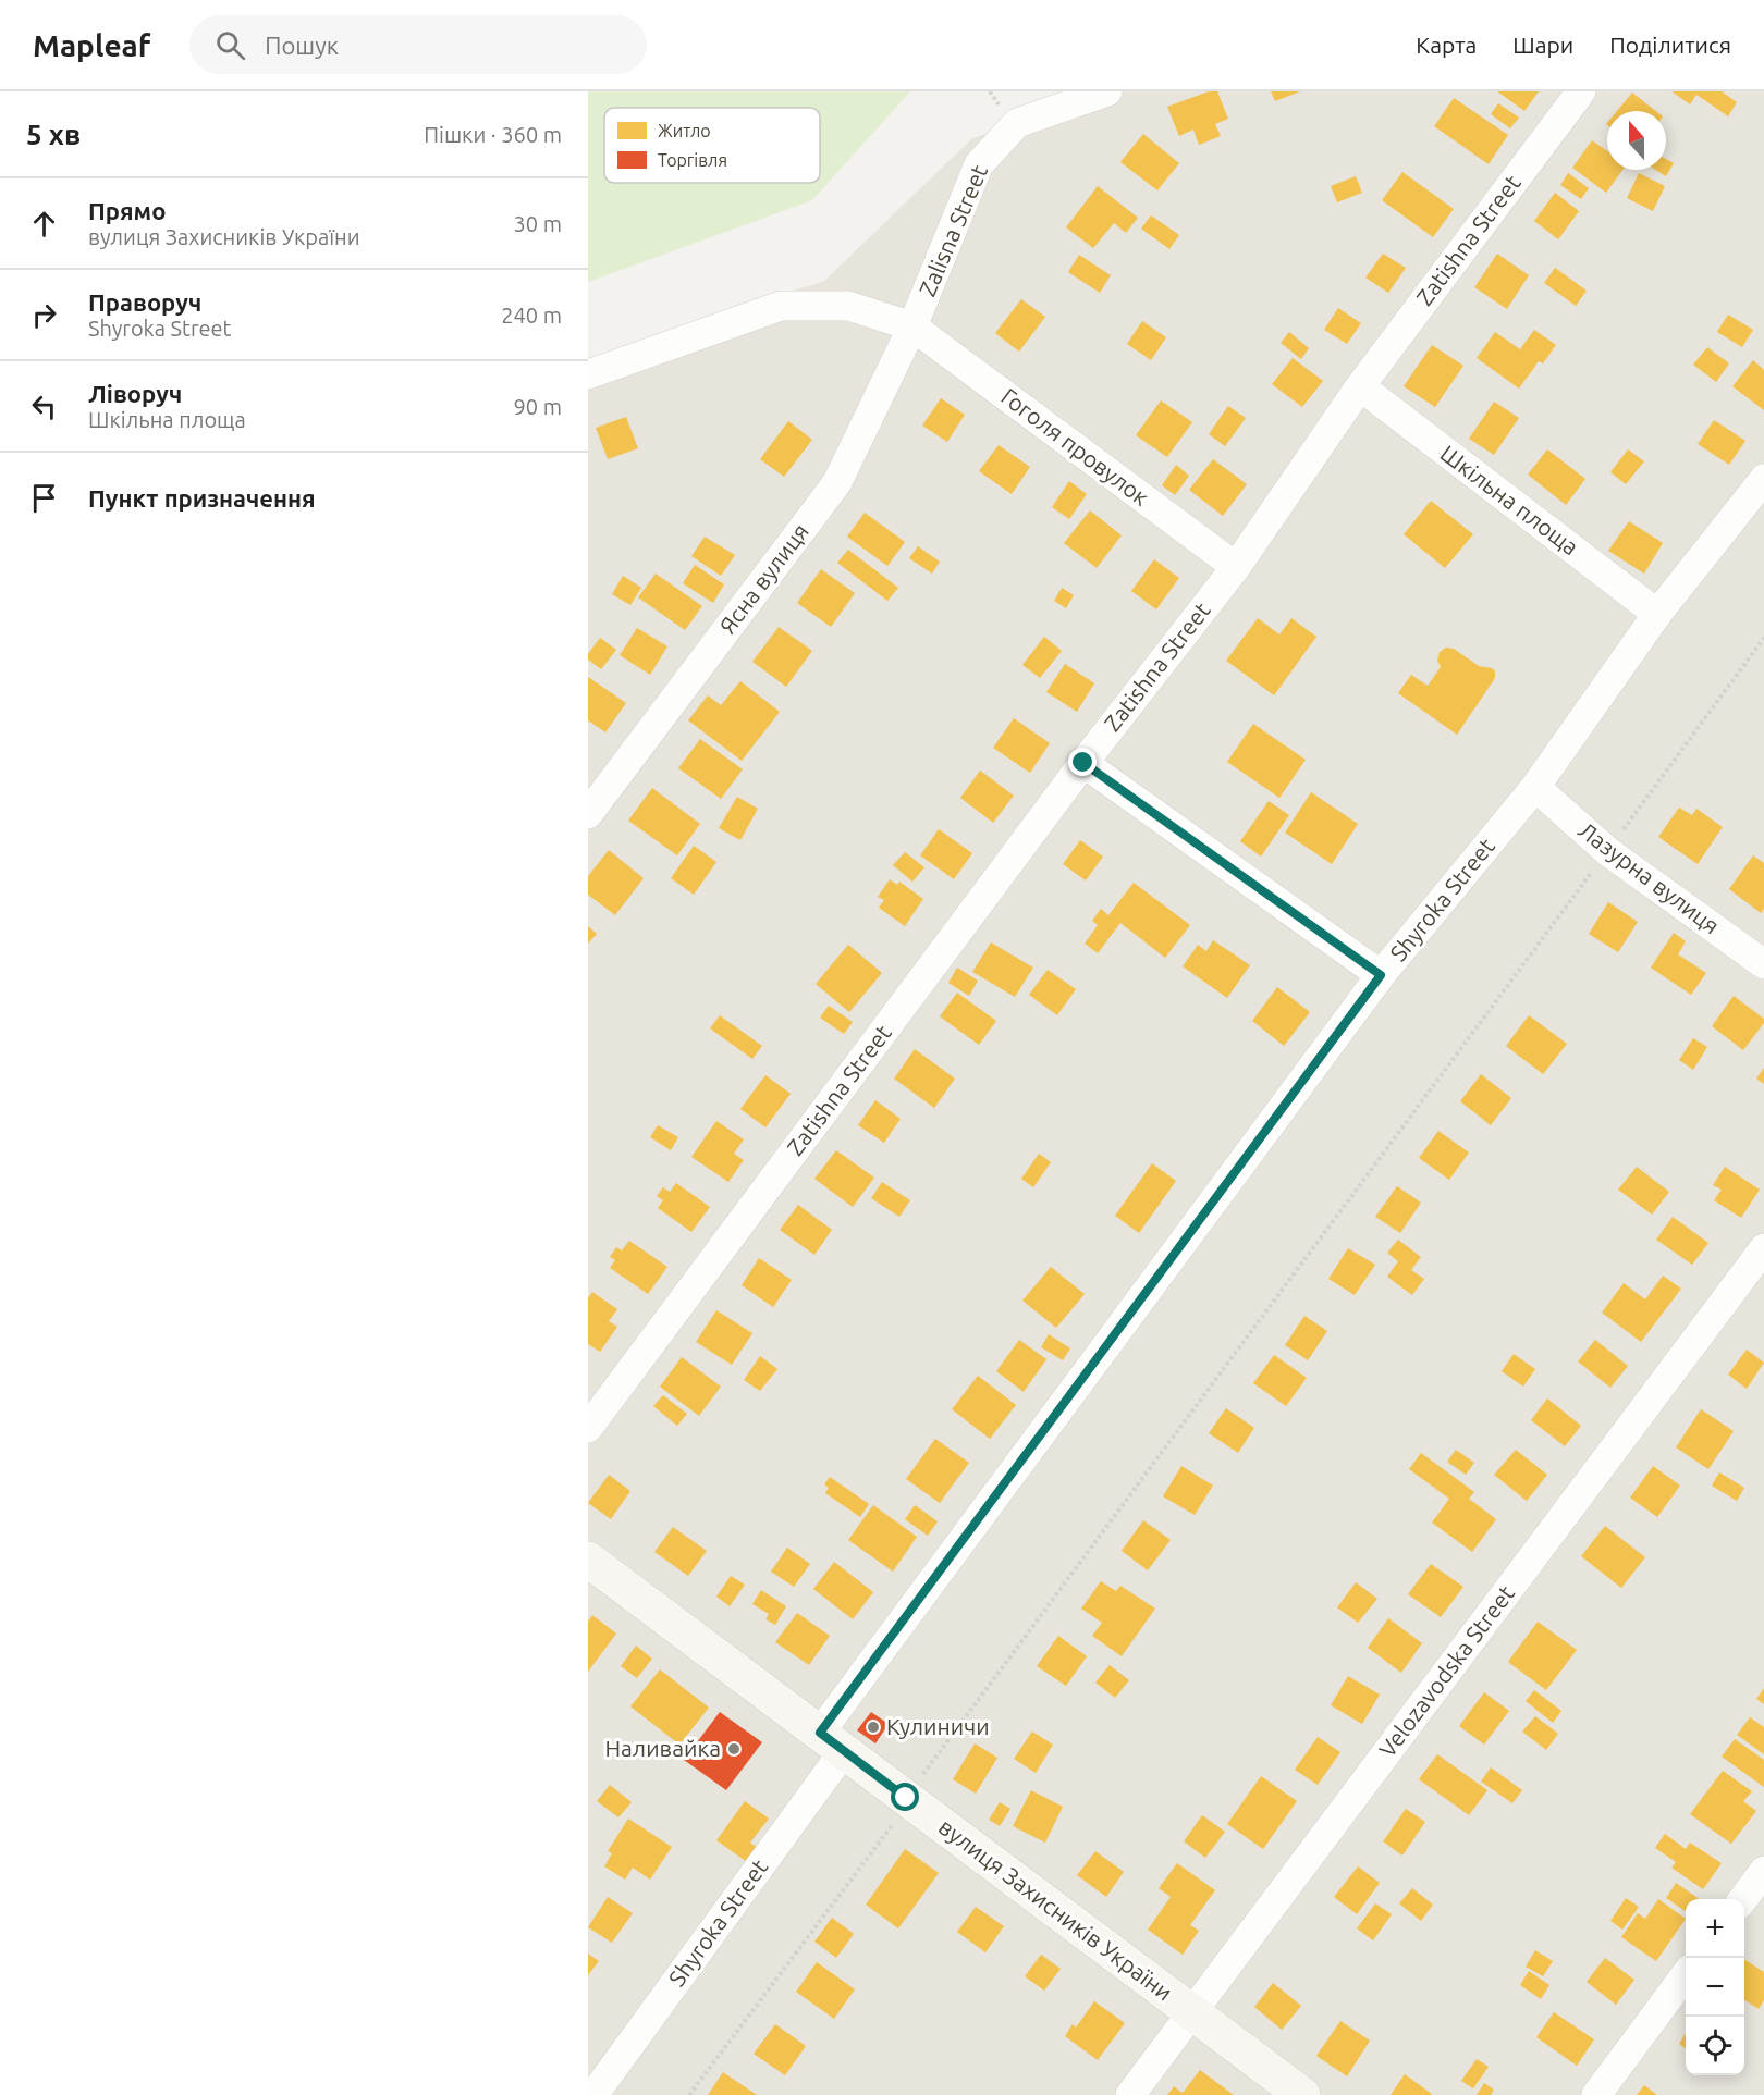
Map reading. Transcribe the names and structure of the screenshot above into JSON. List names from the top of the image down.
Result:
{
  "streets": {
    "street": [
      "Zalisna Street",
      "Zatishna Street",
      "Гоголя провулок",
      "Шкільна площа",
      "Ясна вулиця",
      "Лазурна вулиця",
      "Shyroka Street",
      "Velozavodska Street",
      "вулиця Захисників України"
    ]
  },
  "crossings": [
    ["Zalisna Street", "Гоголя провулок"],
    ["Zalisna Street", "Ясна вулиця"],
    ["Zatishna Street", "Гоголя провулок"],
    ["Zatishna Street", "Шкільна площа"],
    ["Гоголя провулок", "Ясна вулиця"],
    ["Шкільна площа", "Shyroka Street"],
    ["Лазурна вулиця", "Shyroka Street"],
    ["Shyroka Street", "вулиця Захисників України"],
    ["Velozavodska Street", "вулиця Захисників України"]
  ],
  "places": ["Кулиничи", "Наливайка"],
  "legend": ["Житло", "Торгівля"],
  "north": "top",
  "page": {
    "header": "Mapleaf",
    "search": "Пошук",
    "nav": ["Карта", "Шари", "Поділитися"],
    "heading": ["5 хв", "Пішки · 360 m"],
    "list": [
      ["Прямо", "вулиця Захисників України", "30 m"],
      ["Праворуч", "Shyroka Street", "240 m"],
      ["Ліворуч", "Шкільна площа", "90 m"],
      "Пункт призначення"
    ],
    "map_buttons": ["+", "−"]
  }
}
